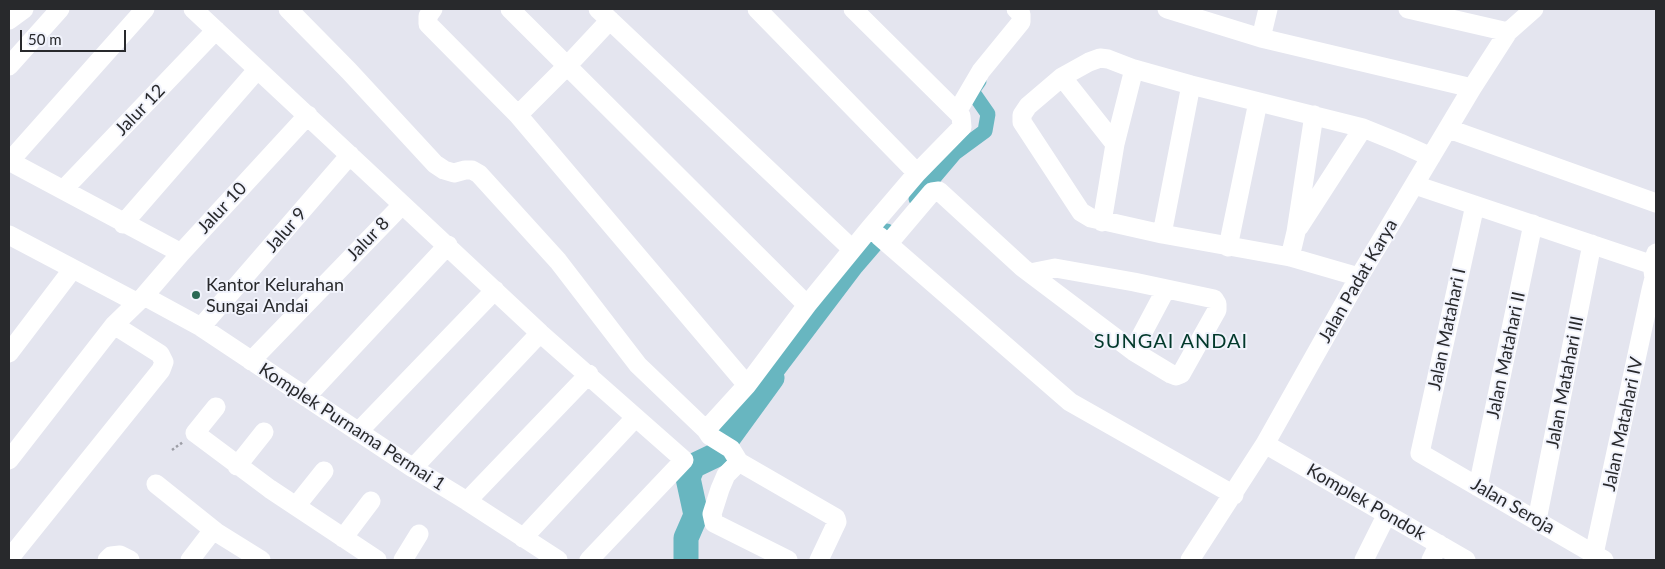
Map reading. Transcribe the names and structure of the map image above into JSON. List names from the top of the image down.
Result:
{
  "streets": {
    "street": [
      "Jalur 12",
      "Jalur 10",
      "Jalur 9",
      "Jalur 8",
      "Jalan Padat Karya",
      "Jalan Matahari I",
      "Jalan Matahari II",
      "Jalan Matahari III",
      "Jalan Matahari IV",
      "Komplek Purnama Permai 1",
      "Komplek Pondok",
      "Jalan Seroja"
    ]
  },
  "crossings": [
    ["Jalur 10", "Komplek Purnama Permai 1"],
    ["Jalur 9", "Komplek Purnama Permai 1"],
    ["Jalur 8", "Komplek Purnama Permai 1"],
    ["Jalan Padat Karya", "Komplek Pondok"],
    ["Jalan Matahari I", "Jalan Seroja"],
    ["Jalan Matahari II", "Jalan Seroja"],
    ["Jalan Matahari III", "Jalan Seroja"],
    ["Jalan Matahari IV", "Jalan Seroja"]
  ],
  "districts": ["SUNGAI ANDAI"],
  "places": ["Kantor Kelurahan Sungai Andai"],
  "scale_bar": "50 m"
}
